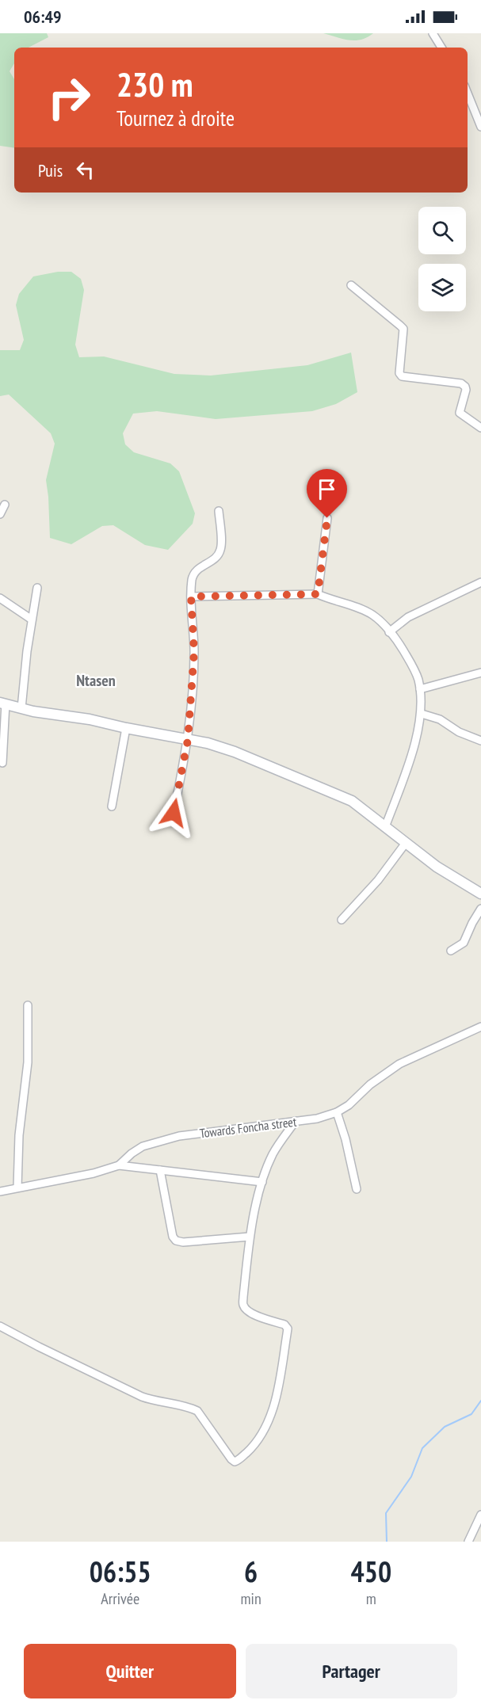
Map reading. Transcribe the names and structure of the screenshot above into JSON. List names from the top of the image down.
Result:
{
  "streets": {
    "street": ["Towards Foncha street"]
  },
  "districts": ["Ntasen"],
  "page": {
    "status": "06:49",
    "turn": ["230 m", "Tournez à droite"],
    "then": "Puis",
    "eta": [
      "06:55",
      "Arrivée",
      "6",
      "min",
      "450",
      "m"
    ],
    "buttons": ["Quitter", "Partager"]
  }
}
